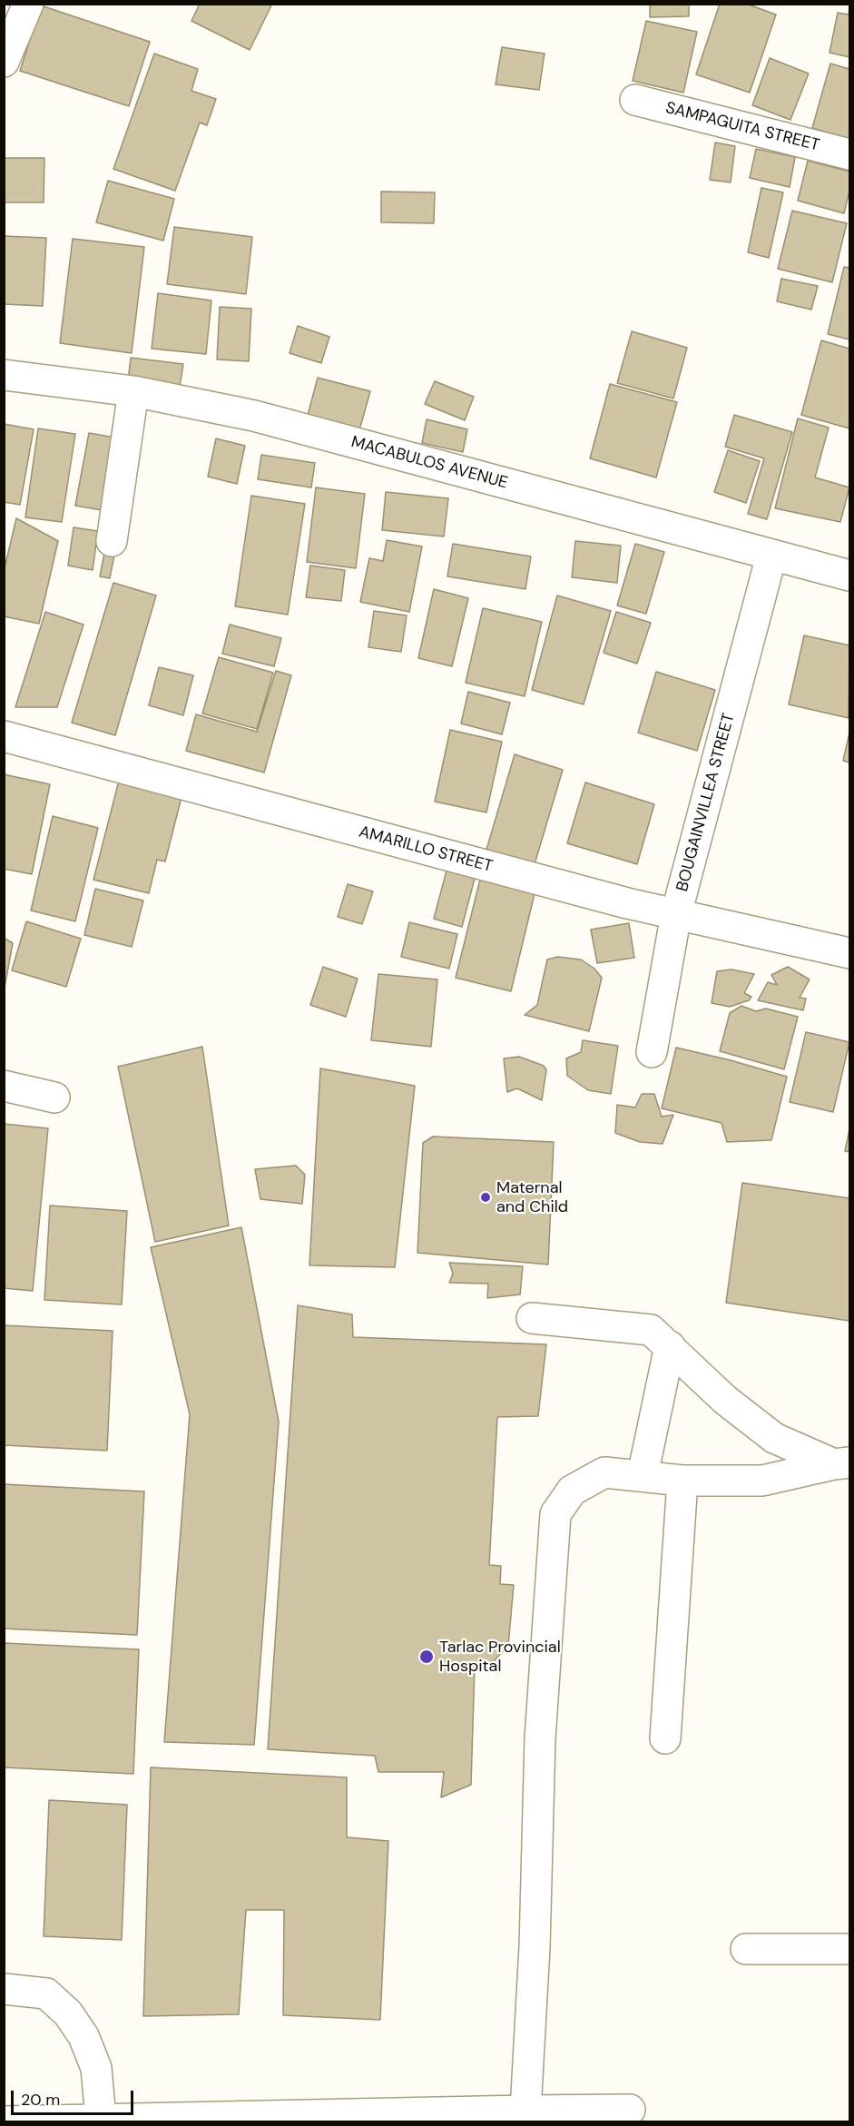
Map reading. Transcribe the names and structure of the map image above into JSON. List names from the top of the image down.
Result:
{
  "streets": {
    "street": [
      "SAMPAGUITA STREET",
      "MACABULOS AVENUE",
      "BOUGAINVILLEA STREET",
      "AMARILLO STREET"
    ]
  },
  "crossings": [
    ["MACABULOS AVENUE", "BOUGAINVILLEA STREET"],
    ["BOUGAINVILLEA STREET", "AMARILLO STREET"]
  ],
  "places": ["Maternal and Child", "Tarlac Provincial Hospital"],
  "scale_bar": "20 m"
}
